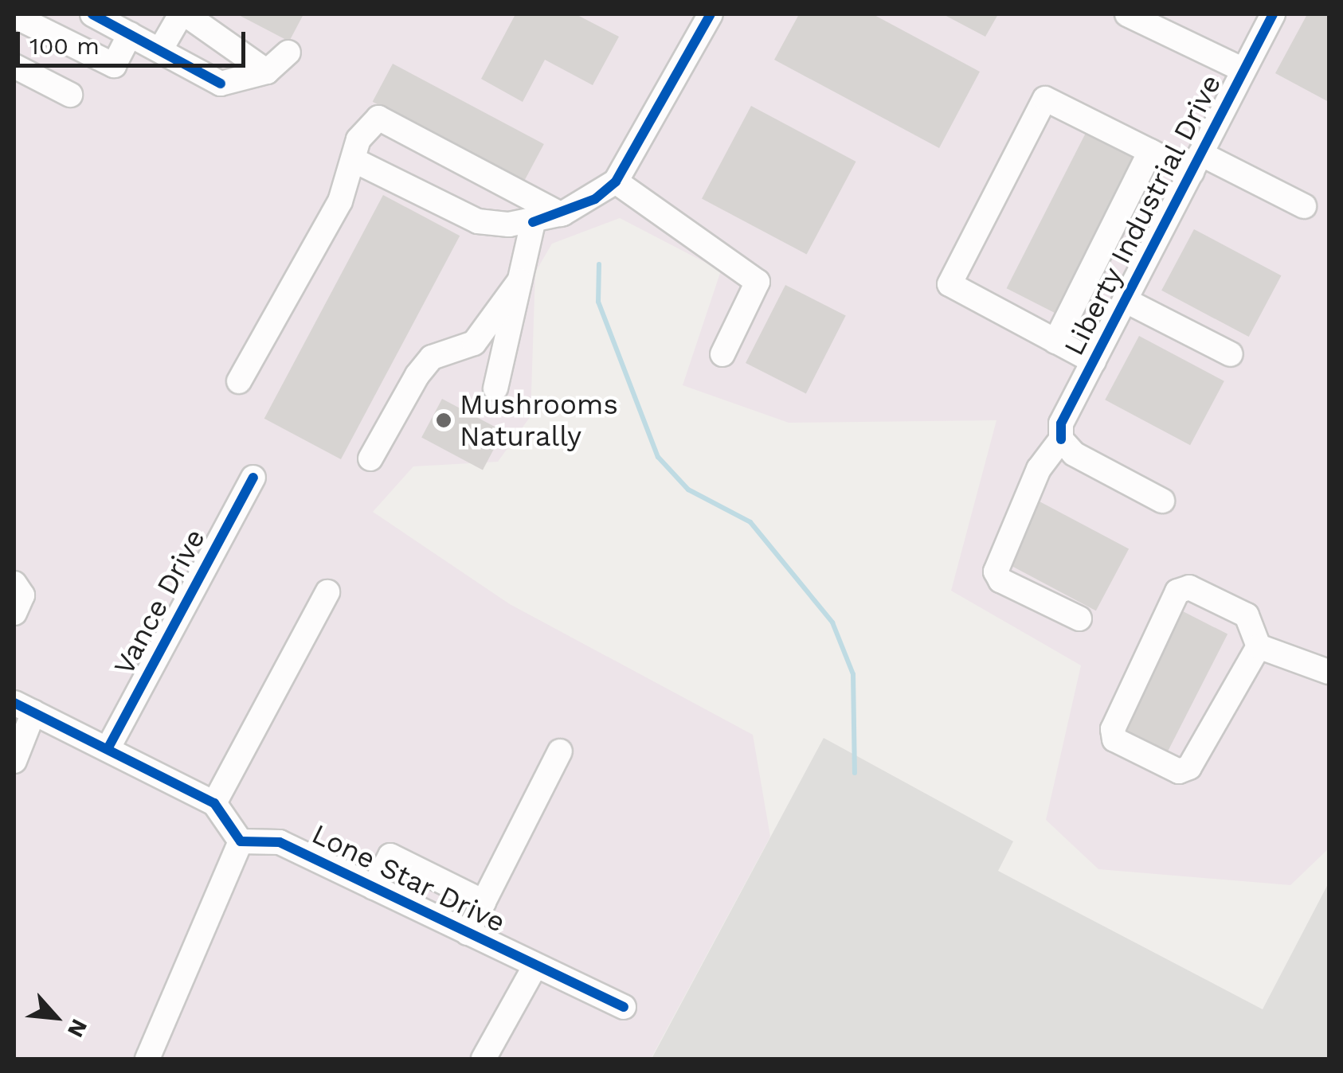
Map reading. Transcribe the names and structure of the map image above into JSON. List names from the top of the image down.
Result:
{
  "streets": {
    "street": ["Liberty Industrial Drive", "Vance Drive", "Lone Star Drive"]
  },
  "places": ["Mushrooms Naturally"],
  "scale_bar": "100 m",
  "north": "bottom right"
}
